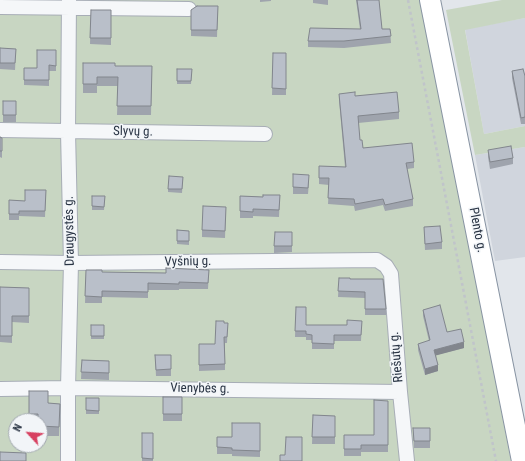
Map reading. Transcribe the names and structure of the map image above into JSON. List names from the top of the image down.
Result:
{
  "streets": {
    "highway": ["Plento g."],
    "street": [
      "Slyvų g.",
      "Draugystės g.",
      "Vyšnių g.",
      "Riešutų g.",
      "Vienybės g."
    ]
  },
  "crossings": [
    ["Slyvų g.", "Draugystės g."],
    ["Draugystės g.", "Vyšnių g."],
    ["Draugystės g.", "Vienybės g."],
    ["Vyšnių g.", "Riešutų g."],
    ["Riešutų g.", "Vienybės g."]
  ],
  "north": "top left"
}
